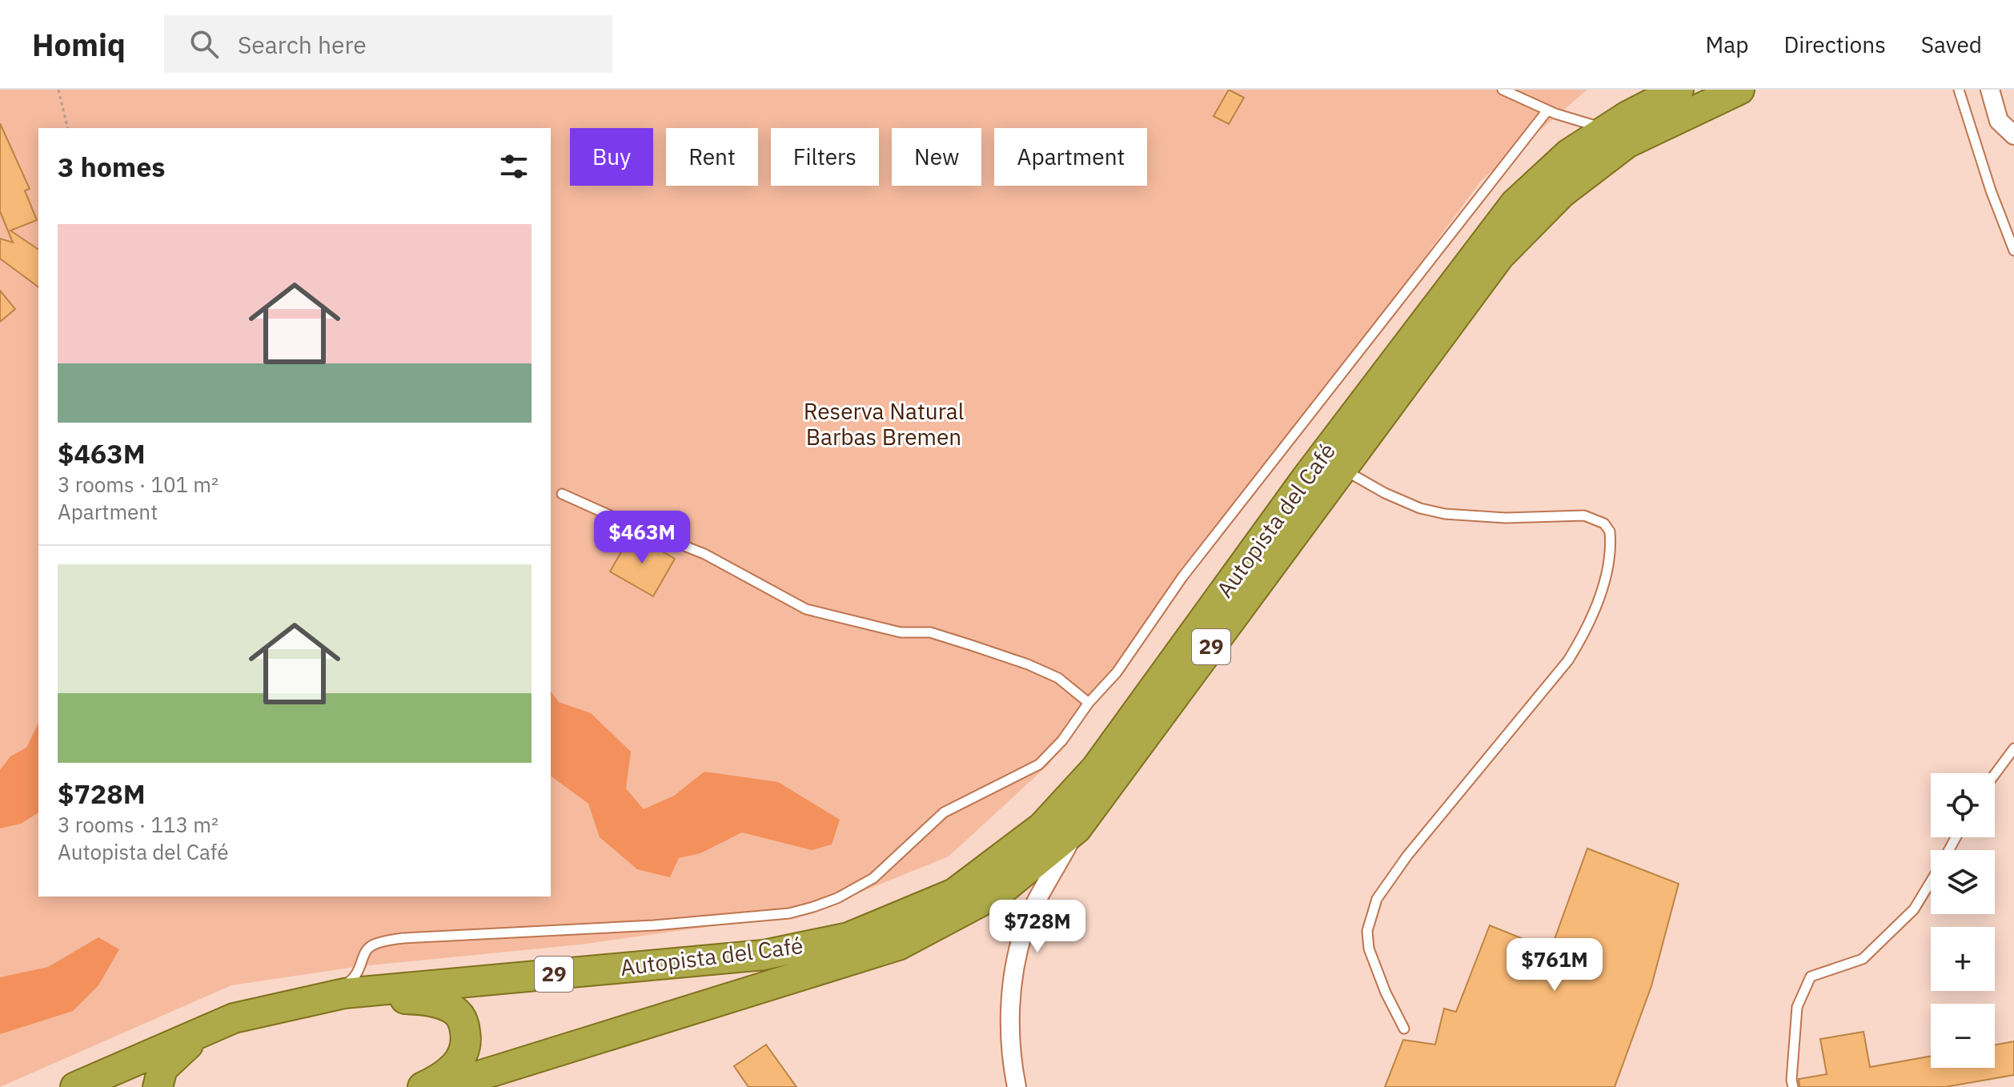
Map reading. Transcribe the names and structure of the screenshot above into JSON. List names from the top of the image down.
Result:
{
  "streets": {
    "highway": ["Autopista del Café", "29"]
  },
  "parks": ["Reserva Natural Barbas Bremen"],
  "page": {
    "header": "Homiq",
    "search": "Search here",
    "nav": ["Map", "Directions", "Saved"],
    "chip": [
      "Buy",
      "Rent",
      "Filters",
      "New",
      "Apartment"
    ],
    "heading": "3 homes",
    "list": [
      {
        "name": "$463M",
        "note": "3 rooms · 101 m² · Apartment"
      },
      {
        "name": "$728M",
        "note": "3 rooms · 113 m² · Autopista del Café"
      }
    ],
    "price": ["$463M", "$728M", "$761M"],
    "map_buttons": ["+", "−"]
  }
}
